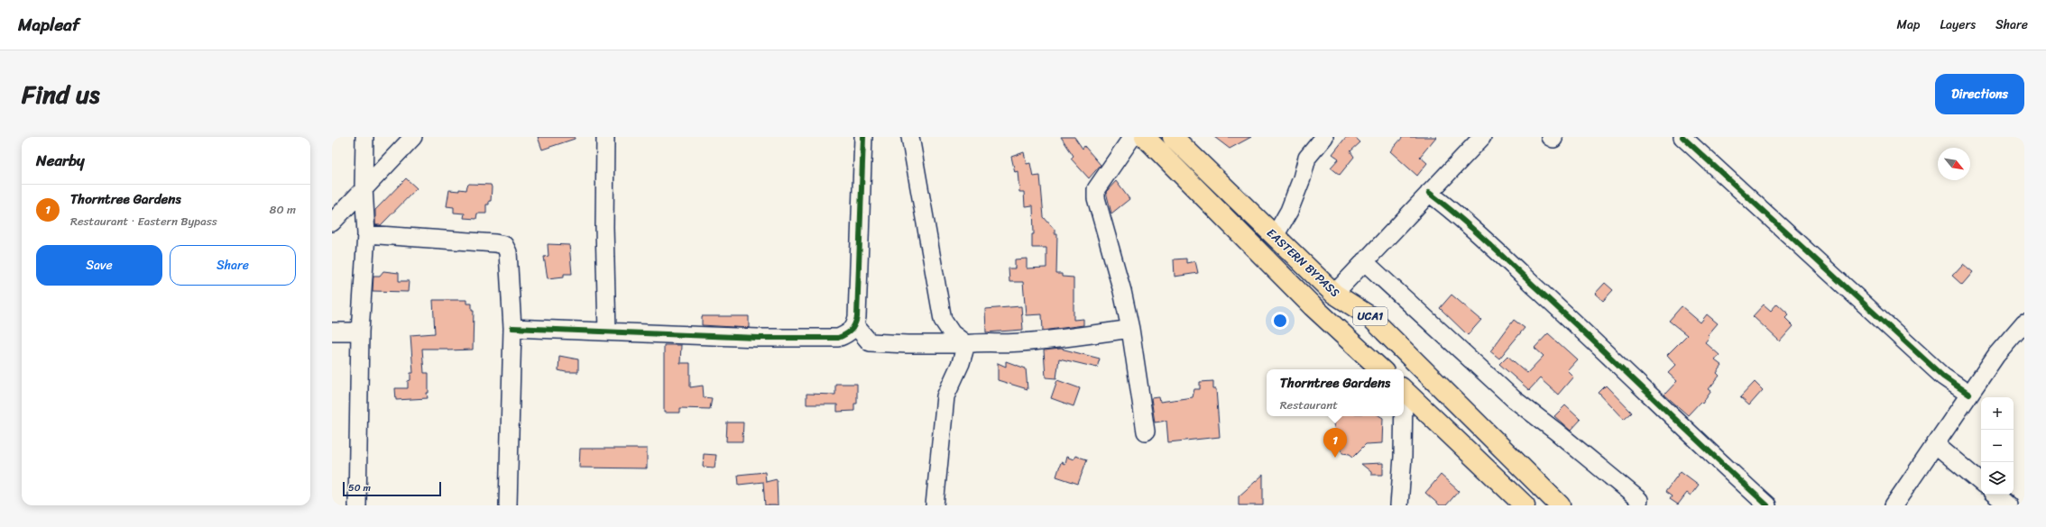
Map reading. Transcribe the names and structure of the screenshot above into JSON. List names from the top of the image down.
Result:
{
  "streets": {
    "main road": ["EASTERN BYPASS", "UCA1"]
  },
  "scale_bar": "50 m",
  "north": "bottom right",
  "page": {
    "header": "Mapleaf",
    "nav": ["Map", "Layers", "Share"],
    "title": "Find us",
    "buttons": [
      "Directions",
      ["Save", "Share"]
    ],
    "heading": "Nearby",
    "list": [
      {
        "mark": "1",
        "name": "Thorntree Gardens",
        "note": "Restaurant · Eastern Bypass",
        "value": "80 m"
      }
    ],
    "popup": ["Thorntree Gardens", "Restaurant"],
    "map_buttons": ["+", "−"],
    "pins": "1",
    "scale": "50 m"
  }
}
